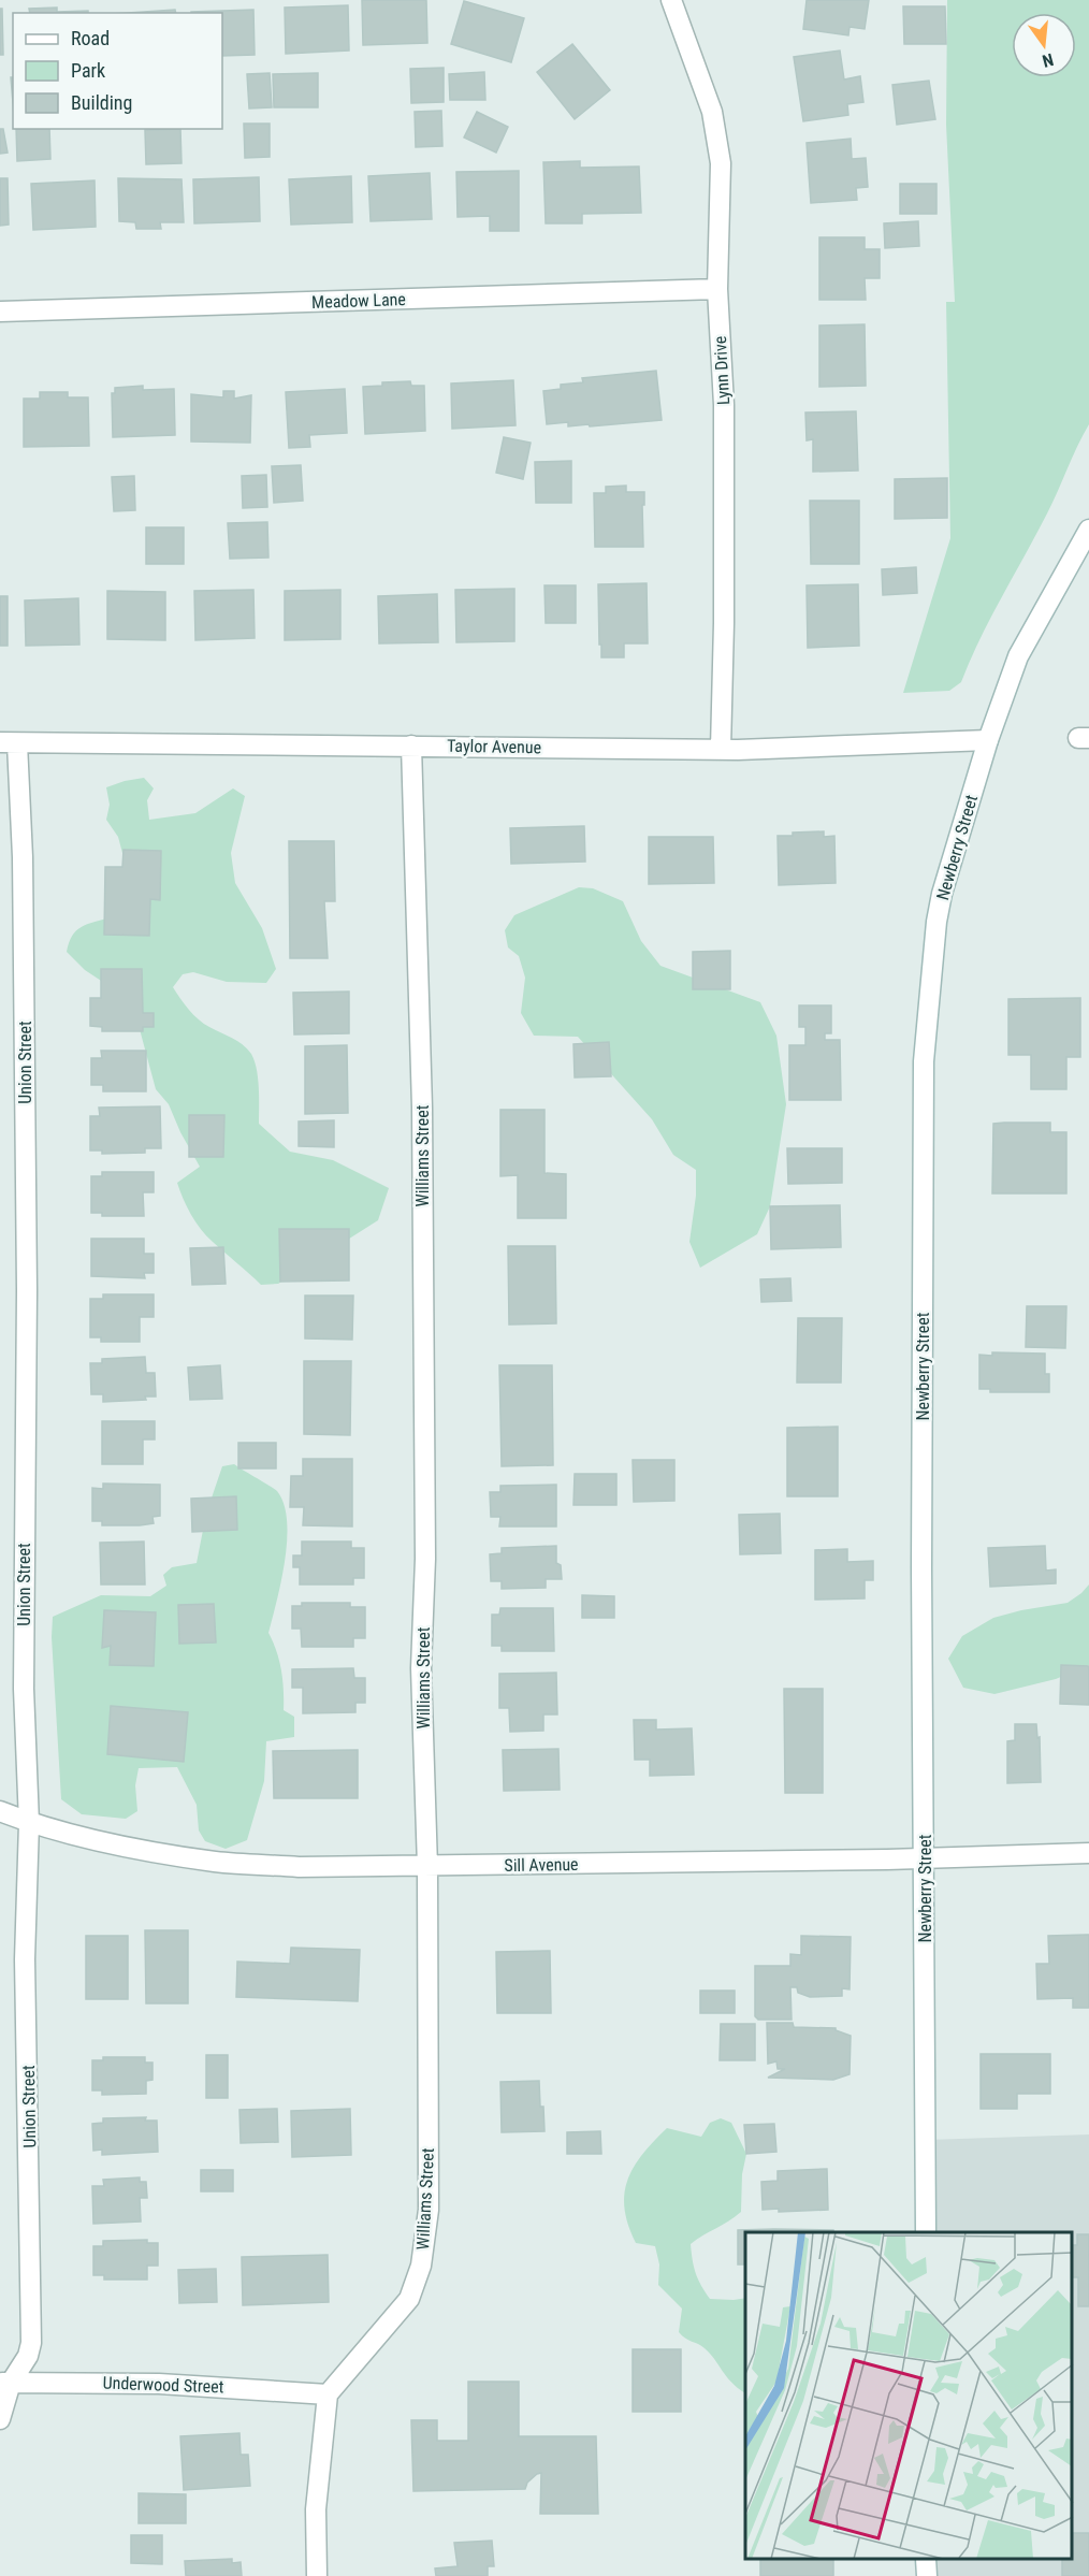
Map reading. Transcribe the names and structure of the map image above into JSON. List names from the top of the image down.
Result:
{
  "streets": {
    "street": [
      "Meadow Lane",
      "Lynn Drive",
      "Taylor Avenue",
      "Newberry Street",
      "Union Street",
      "Williams Street",
      "Sill Avenue",
      "Underwood Street"
    ]
  },
  "crossings": [
    ["Meadow Lane", "Lynn Drive"],
    ["Lynn Drive", "Taylor Avenue"],
    ["Taylor Avenue", "Newberry Street"],
    ["Taylor Avenue", "Union Street"],
    ["Taylor Avenue", "Williams Street"],
    ["Newberry Street", "Sill Avenue"],
    ["Union Street", "Sill Avenue"],
    ["Union Street", "Underwood Street"],
    ["Williams Street", "Sill Avenue"],
    ["Williams Street", "Underwood Street"]
  ],
  "legend": ["Road", "Park", "Building"],
  "north": "bottom"
}
